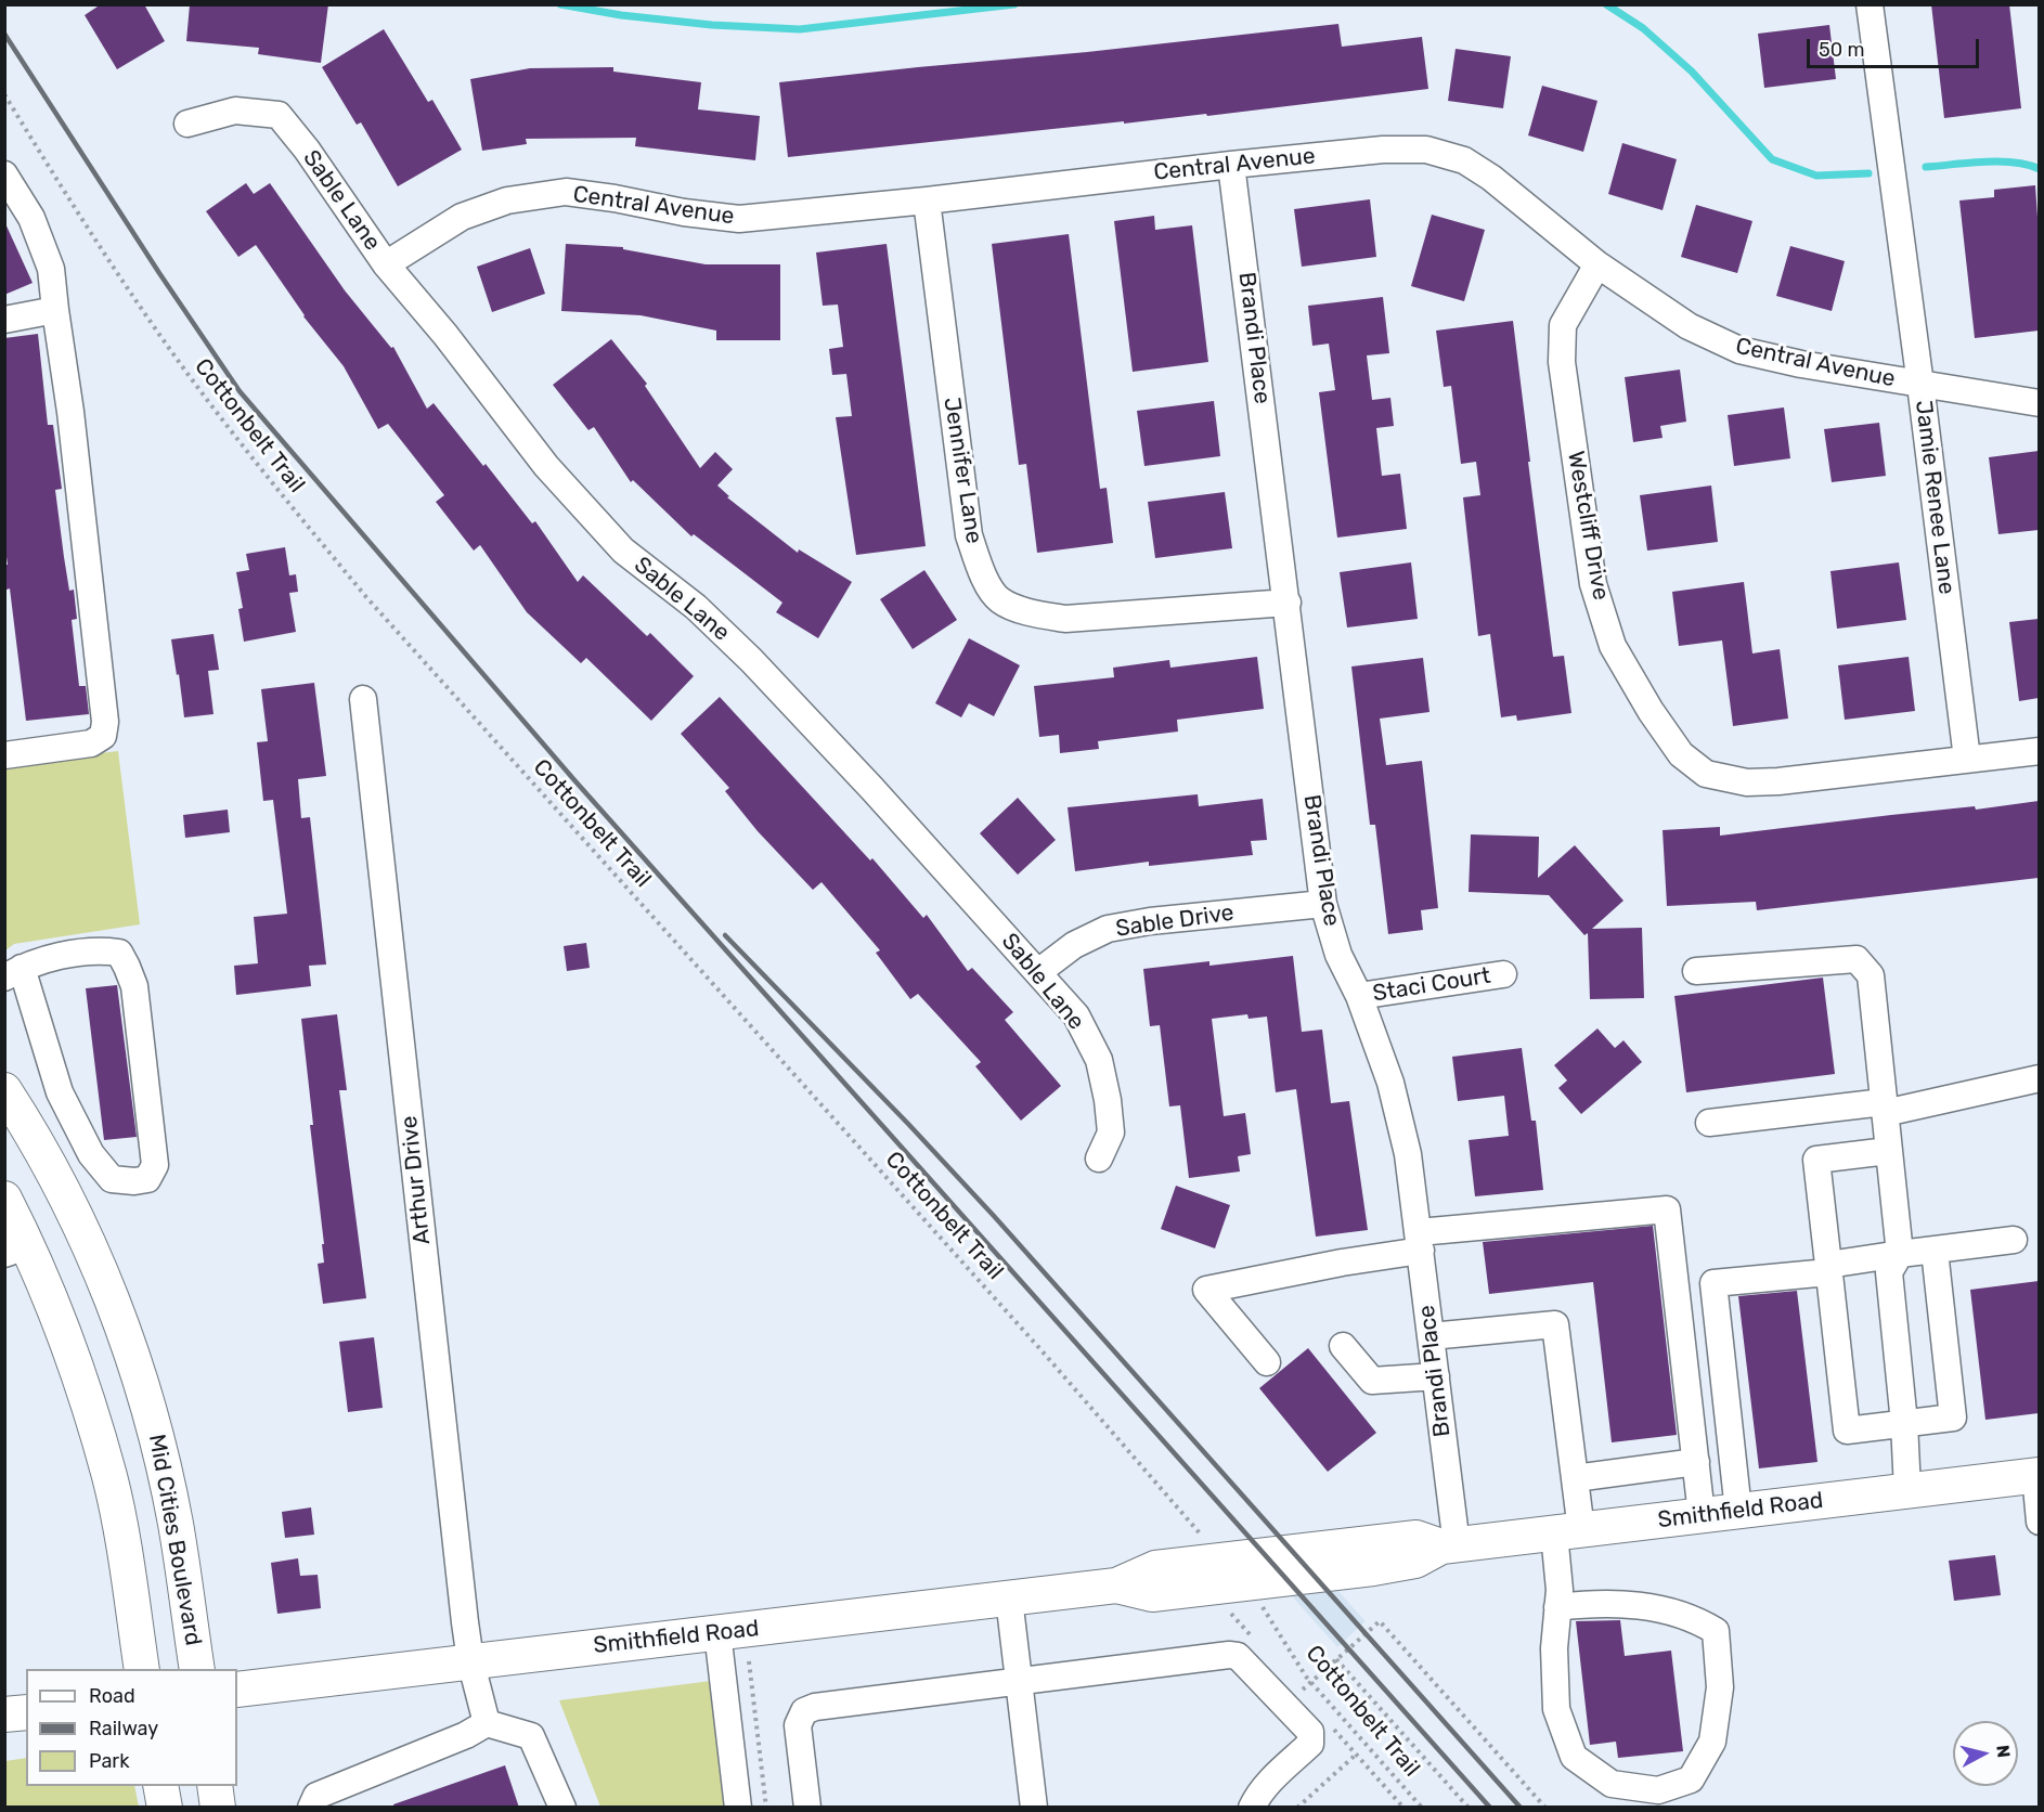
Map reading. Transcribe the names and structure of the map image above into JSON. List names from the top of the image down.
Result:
{
  "streets": {
    "main road": ["Smithfield Road", "Mid Cities Boulevard"],
    "street": [
      "Central Avenue",
      "Sable Lane",
      "Brandi Place",
      "Jennifer Lane",
      "Jamie Renee Lane",
      "Westcliff Drive",
      "Sable Drive",
      "Staci Court",
      "Arthur Drive"
    ],
    "path": ["Cottonbelt Trail"]
  },
  "crossings": [
    ["Central Avenue", "Sable Lane"],
    ["Central Avenue", "Brandi Place"],
    ["Central Avenue", "Jennifer Lane"],
    ["Central Avenue", "Jamie Renee Lane"],
    ["Central Avenue", "Westcliff Drive"],
    ["Sable Lane", "Sable Drive"],
    ["Brandi Place", "Jennifer Lane"],
    ["Brandi Place", "Sable Drive"],
    ["Brandi Place", "Staci Court"],
    ["Brandi Place", "Smithfield Road"],
    ["Jamie Renee Lane", "Westcliff Drive"],
    ["Arthur Drive", "Smithfield Road"]
  ],
  "legend": ["Road", "Railway", "Park"],
  "scale_bar": "50 m",
  "north": "right"
}
